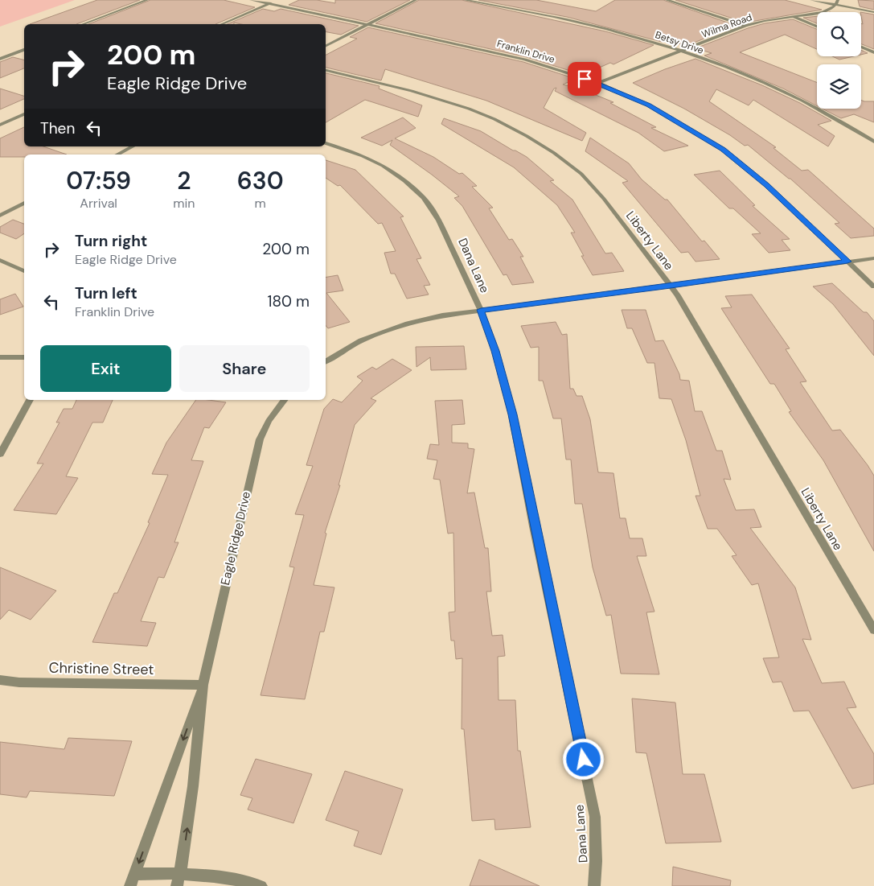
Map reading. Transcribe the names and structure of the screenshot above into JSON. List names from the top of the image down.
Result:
{
  "streets": {
    "street": [
      "Wilma Road",
      "Betsy Drive",
      "Franklin Drive",
      "Liberty Lane",
      "Dana Lane",
      "Eagle Ridge Drive",
      "Christine Street"
    ]
  },
  "crossings": [
    ["Wilma Road", "Betsy Drive"],
    ["Wilma Road", "Franklin Drive"],
    ["Eagle Ridge Drive", "Christine Street"]
  ],
  "page": {
    "turn": ["200 m", "Eagle Ridge Drive"],
    "then": "Then",
    "eta": [
      "07:59",
      "Arrival",
      "2",
      "min",
      "630",
      "m"
    ],
    "list": [
      {
        "name": "Turn right",
        "note": "Eagle Ridge Drive",
        "value": "200 m"
      },
      {
        "name": "Turn left",
        "note": "Franklin Drive",
        "value": "180 m"
      }
    ],
    "buttons": ["Exit", "Share"]
  }
}
